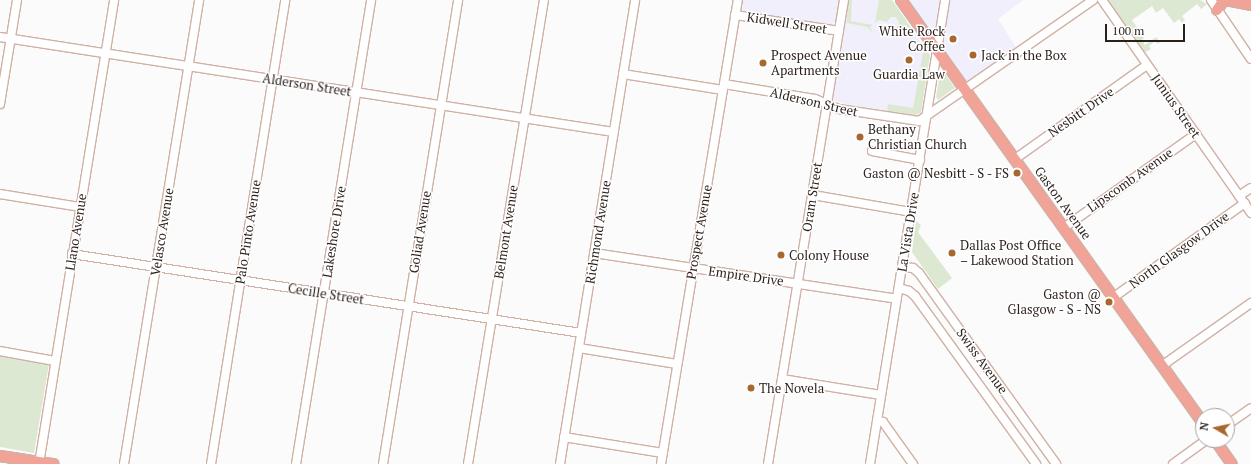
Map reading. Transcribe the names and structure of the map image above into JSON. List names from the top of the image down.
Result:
{
  "streets": {
    "main road": ["Gaston Avenue"],
    "street": [
      "Kidwell Street",
      "Alderson Street",
      "Junius Street",
      "Nesbitt Drive",
      "Lipscomb Avenue",
      "Oram Street",
      "Llano Avenue",
      "Velasco Avenue",
      "Palo Pinto Avenue",
      "Lakeshore Drive",
      "Goliad Avenue",
      "Belmont Avenue",
      "Richmond Avenue",
      "Prospect Avenue",
      "La Vista Drive",
      "North Glasgow Drive",
      "Empire Drive",
      "Cecille Street",
      "Swiss Avenue"
    ]
  },
  "crossings": [
    ["Kidwell Street", "Oram Street"],
    ["Kidwell Street", "Prospect Avenue"],
    ["Alderson Street", "Oram Street"],
    ["Alderson Street", "Gaston Avenue"],
    ["Alderson Street", "Llano Avenue"],
    ["Alderson Street", "Velasco Avenue"],
    ["Alderson Street", "Palo Pinto Avenue"],
    ["Alderson Street", "Lakeshore Drive"],
    ["Alderson Street", "Goliad Avenue"],
    ["Alderson Street", "Belmont Avenue"],
    ["Alderson Street", "Richmond Avenue"],
    ["Alderson Street", "Prospect Avenue"],
    ["Alderson Street", "La Vista Drive"],
    ["Junius Street", "Nesbitt Drive"],
    ["Junius Street", "Lipscomb Avenue"],
    ["Junius Street", "North Glasgow Drive"],
    ["Nesbitt Drive", "Gaston Avenue"],
    ["Lipscomb Avenue", "Gaston Avenue"],
    ["Oram Street", "Empire Drive"],
    ["Gaston Avenue", "La Vista Drive"],
    ["Gaston Avenue", "North Glasgow Drive"],
    ["Llano Avenue", "Cecille Street"],
    ["Velasco Avenue", "Cecille Street"],
    ["Palo Pinto Avenue", "Cecille Street"],
    ["Lakeshore Drive", "Cecille Street"],
    ["Goliad Avenue", "Cecille Street"],
    ["Belmont Avenue", "Cecille Street"],
    ["Richmond Avenue", "Empire Drive"],
    ["Richmond Avenue", "Cecille Street"],
    ["Prospect Avenue", "Empire Drive"],
    ["La Vista Drive", "Empire Drive"],
    ["La Vista Drive", "Swiss Avenue"]
  ],
  "places": [
    "White Rock Coffee",
    "Jack in the Box",
    "Guardia Law",
    "Prospect Avenue Apartments",
    "Bethany Christian Church",
    "Gaston @ Nesbitt - S - FS",
    "Dallas Post Office – Lakewood Station",
    "Colony House",
    "Gaston @ Glasgow - S - NS",
    "The Novela"
  ],
  "scale_bar": "100 m",
  "north": "left"
}
